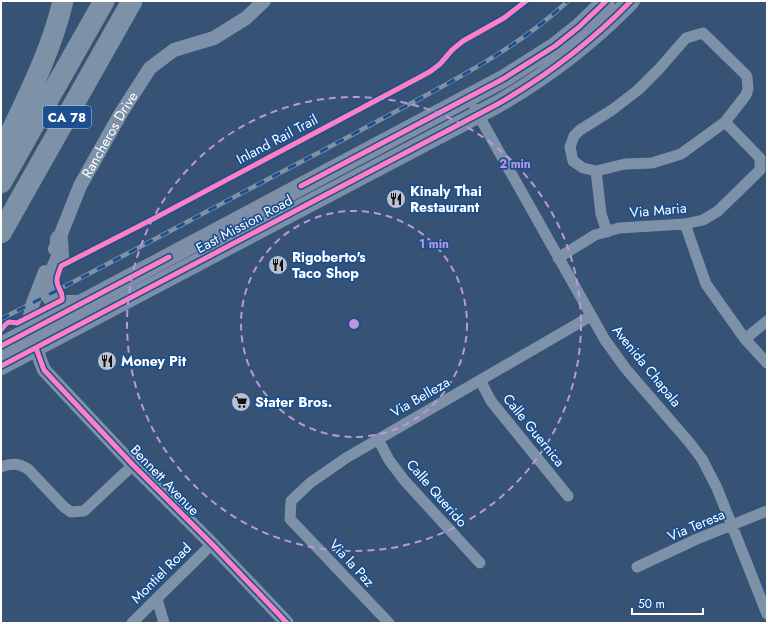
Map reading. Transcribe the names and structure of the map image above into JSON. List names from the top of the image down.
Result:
{
  "streets": {
    "highway": ["CA 78"],
    "main road": ["East Mission Road"],
    "street": [
      "Rancheros Drive",
      "Via Maria",
      "Avenida Chapala",
      "Via Belleza",
      "Calle Guernica",
      "Bennett Avenue",
      "Calle Querido",
      "Via Teresa",
      "Via la Paz",
      "Montiel Road"
    ],
    "cycle path": ["Inland Rail Trail"]
  },
  "crossings": [
    ["Rancheros Drive", "East Mission Road"],
    ["Rancheros Drive", "Bennett Avenue"],
    ["Via Maria", "Avenida Chapala"],
    ["East Mission Road", "Avenida Chapala"],
    ["East Mission Road", "Bennett Avenue"],
    ["Avenida Chapala", "Via Belleza"],
    ["Avenida Chapala", "Via Teresa"],
    ["Via Belleza", "Calle Guernica"],
    ["Via Belleza", "Calle Querido"],
    ["Via Belleza", "Via la Paz"],
    ["Bennett Avenue", "Montiel Road"]
  ],
  "places": {
    "restaurant": ["Kinaly Thai Restaurant", "Rigoberto's Taco Shop", "Money Pit"],
    "supermarket": ["Stater Bros."]
  },
  "scale_bar": "50 m",
  "rings": ["2 min", "1 min"]
}
